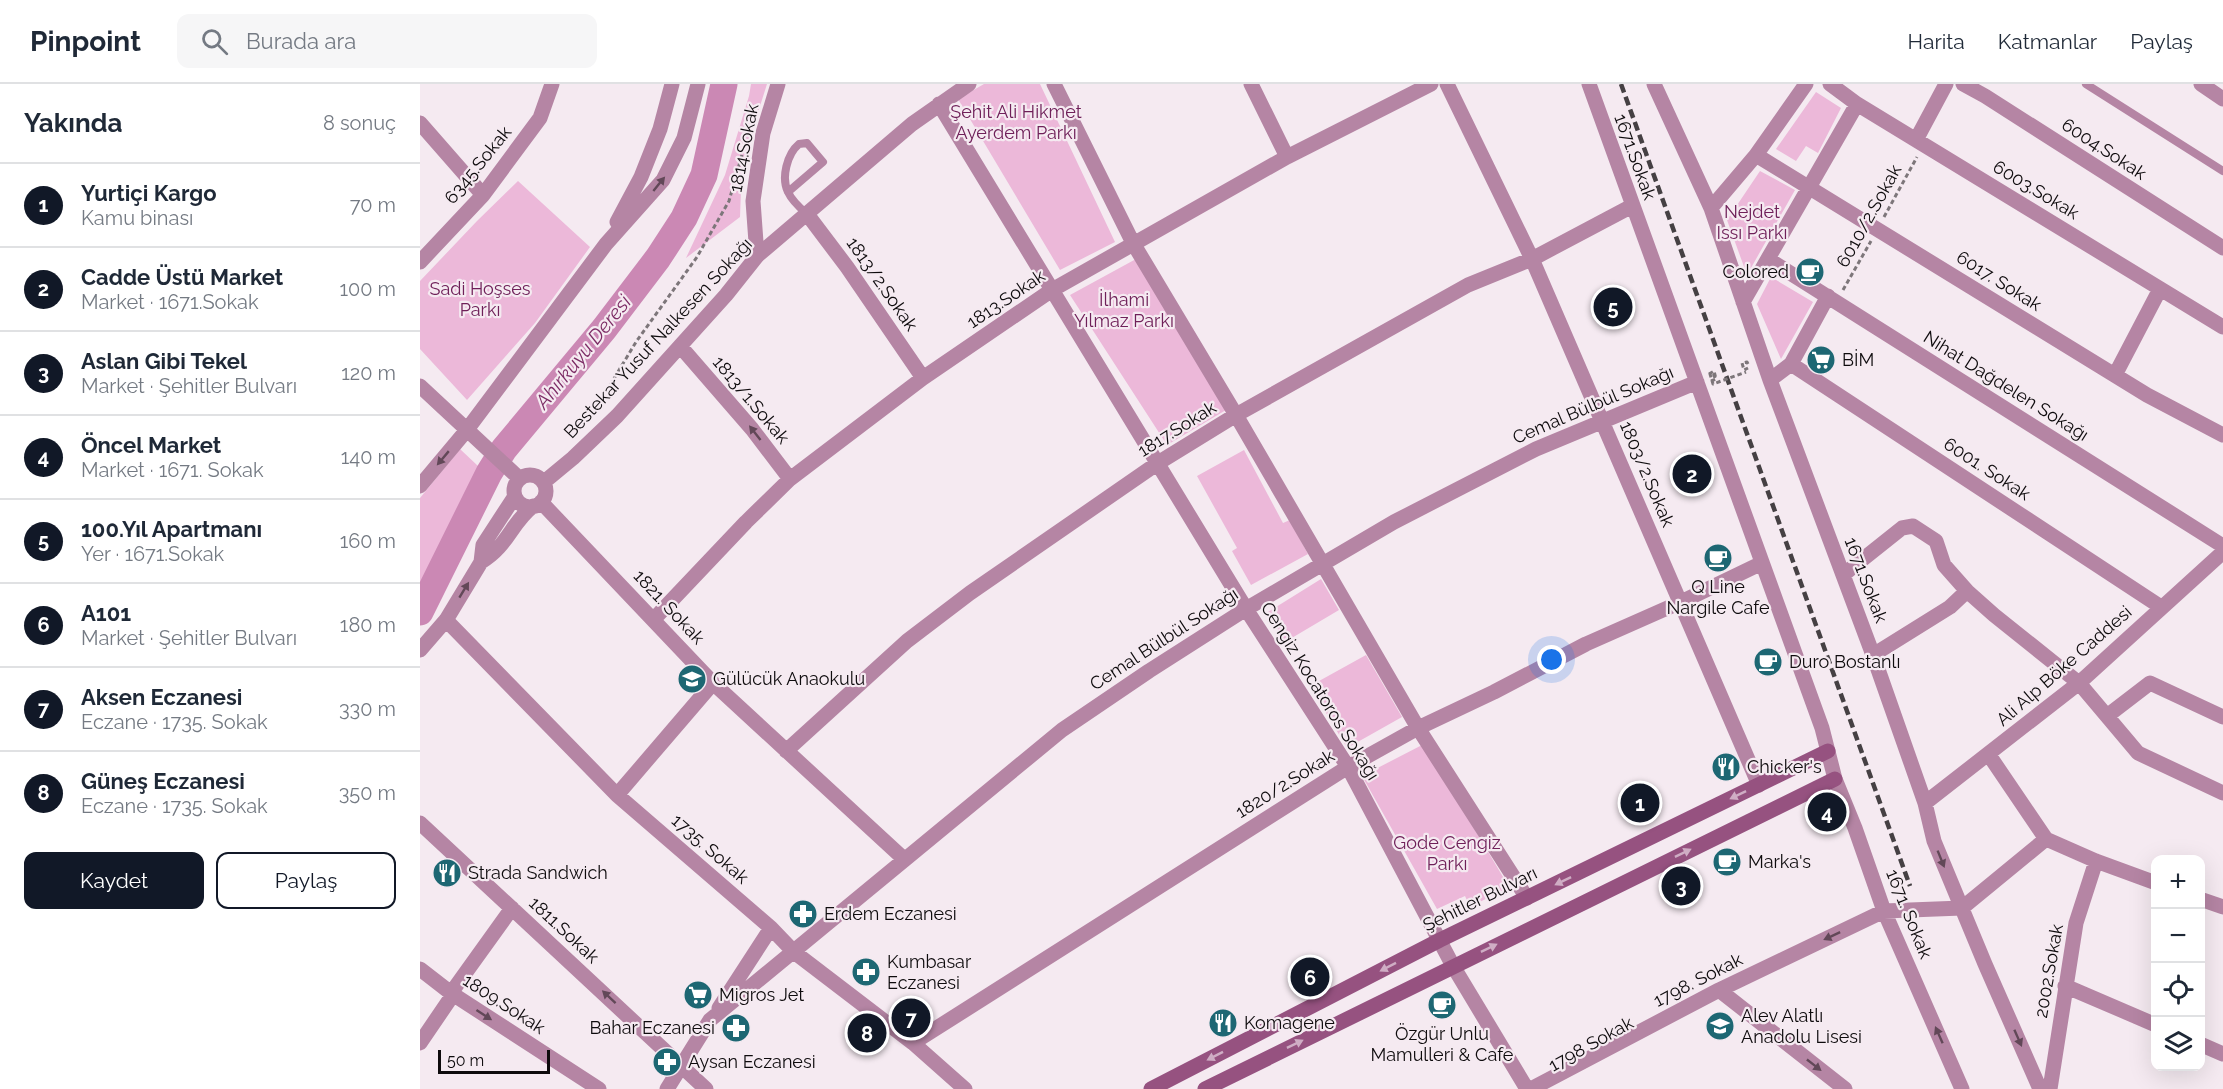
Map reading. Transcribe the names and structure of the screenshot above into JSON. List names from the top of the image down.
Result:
{
  "streets": {
    "street": [
      "1814.Sokak",
      "6004.Sokak",
      "1671.Sokak",
      "6345.Sokak",
      "6003.Sokak",
      "6017. Sokak",
      "1813/2.Sokak",
      "1813.Sokak",
      "Bestekar Yusuf Nalkesen Sokağı",
      "Nihat Dağdelen Sokağı",
      "1813/1.Sokak",
      "Cemal Bülbül Sokağı",
      "1817.Sokak",
      "6001. Sokak",
      "1803/2.Sokak",
      "1821. Sokak",
      "Ali Alp Böke Caddesi",
      "Cengiz Kocatoros Sokağı",
      "1820/2.Sokak",
      "1735. Sokak",
      "Şehitler Bulvarı",
      "1671. Sokak",
      "1811.Sokak",
      "2002.Sokak",
      "1798. Sokak",
      "1809.Sokak",
      "1798 Sokak"
    ],
    "path": ["6010/2.Sokak"]
  },
  "crossings": [
    ["1814.Sokak", "Bestekar Yusuf Nalkesen Sokağı"],
    ["1671.Sokak", "Cemal Bülbül Sokağı"],
    ["1671.Sokak", "1817.Sokak"],
    ["1671.Sokak", "Ali Alp Böke Caddesi"],
    ["1671.Sokak", "1820/2.Sokak"],
    ["1671.Sokak", "Şehitler Bulvarı"],
    ["1671.Sokak", "1671. Sokak"],
    ["6003.Sokak", "6010/2.Sokak"],
    ["6010/2.Sokak", "6017. Sokak"],
    ["6010/2.Sokak", "Nihat Dağdelen Sokağı"],
    ["1813/2.Sokak", "1813.Sokak"],
    ["1813/2.Sokak", "Bestekar Yusuf Nalkesen Sokağı"],
    ["1813.Sokak", "1813/1.Sokak"],
    ["1813.Sokak", "1821. Sokak"],
    ["1813.Sokak", "Cengiz Kocatoros Sokağı"],
    ["Bestekar Yusuf Nalkesen Sokağı", "1813/1.Sokak"],
    ["Bestekar Yusuf Nalkesen Sokağı", "1821. Sokak"],
    ["Bestekar Yusuf Nalkesen Sokağı", "Cengiz Kocatoros Sokağı"],
    ["Cemal Bülbül Sokağı", "1803/2.Sokak"],
    ["Cemal Bülbül Sokağı", "1821. Sokak"],
    ["Cemal Bülbül Sokağı", "Cengiz Kocatoros Sokağı"],
    ["Cemal Bülbül Sokağı", "1735. Sokak"],
    ["Cemal Bülbül Sokağı", "1811.Sokak"],
    ["1817.Sokak", "1803/2.Sokak"],
    ["1817.Sokak", "1821. Sokak"],
    ["1817.Sokak", "Cengiz Kocatoros Sokağı"],
    ["6001. Sokak", "Ali Alp Böke Caddesi"],
    ["1803/2.Sokak", "1820/2.Sokak"],
    ["1803/2.Sokak", "Şehitler Bulvarı"],
    ["Cengiz Kocatoros Sokağı", "1820/2.Sokak"],
    ["Cengiz Kocatoros Sokağı", "Şehitler Bulvarı"],
    ["Cengiz Kocatoros Sokağı", "1798. Sokak"],
    ["1820/2.Sokak", "1735. Sokak"],
    ["Şehitler Bulvarı", "1671. Sokak"],
    ["1671. Sokak", "1798. Sokak"],
    ["1798. Sokak", "1798 Sokak"]
  ],
  "one_way": [
    "1813/1.Sokak",
    "1671. Sokak",
    "1811.Sokak",
    "1798. Sokak",
    "1809.Sokak"
  ],
  "water": ["Ahırkuyu Deresi"],
  "parks": [
    "Şehit Ali Hikmet Ayerdem Parkı",
    "Nejdet Issı Parkı",
    "Sadi Hoşses Parkı",
    "İlhami Yılmaz Parkı",
    "Gode Cengiz Parkı"
  ],
  "places": {
    "cafe": [
      "Colored",
      "Q Line Nargile Cafe",
      "Duro Bostanlı",
      "Marka's",
      "Özgür Unlu Mamulleri & Cafe"
    ],
    "supermarket": ["BİM", "Migros Jet"],
    "school or university": ["Gülücük Anaokulu", "Alev Alatlı Anadolu Lisesi"],
    "restaurant": ["Chicker's", "Strada Sandwich", "Komagene"],
    "pharmacy": [
      "Erdem Eczanesi",
      "Kumbasar Eczanesi",
      "Bahar Eczanesi",
      "Aysan Eczanesi"
    ]
  },
  "scale_bar": "50 m",
  "page": {
    "header": "Pinpoint",
    "search": "Burada ara",
    "nav": ["Harita", "Katmanlar", "Paylaş"],
    "heading": ["Yakında", "8 sonuç"],
    "list": [
      {
        "mark": "1",
        "name": "Yurtiçi Kargo",
        "note": "Kamu binası",
        "value": "70 m"
      },
      {
        "mark": "2",
        "name": "Cadde Üstü Market",
        "note": "Market · 1671.Sokak",
        "value": "100 m"
      },
      {
        "mark": "3",
        "name": "Aslan Gibi Tekel",
        "note": "Market · Şehitler Bulvarı",
        "value": "120 m"
      },
      {
        "mark": "4",
        "name": "Öncel Market",
        "note": "Market · 1671. Sokak",
        "value": "140 m"
      },
      {
        "mark": "5",
        "name": "100.Yıl Apartmanı",
        "note": "Yer · 1671.Sokak",
        "value": "160 m"
      },
      {
        "mark": "6",
        "name": "A101",
        "note": "Market · Şehitler Bulvarı",
        "value": "180 m"
      },
      {
        "mark": "7",
        "name": "Aksen Eczanesi",
        "note": "Eczane · 1735. Sokak",
        "value": "330 m"
      },
      {
        "mark": "8",
        "name": "Güneş Eczanesi",
        "note": "Eczane · 1735. Sokak",
        "value": "350 m"
      }
    ],
    "pins": [
      "5",
      "2",
      "1",
      "4",
      "3",
      "6",
      "7",
      "8"
    ],
    "buttons": ["Kaydet", "Paylaş"],
    "map_buttons": ["+", "−"],
    "scale": "50 m"
  }
}
